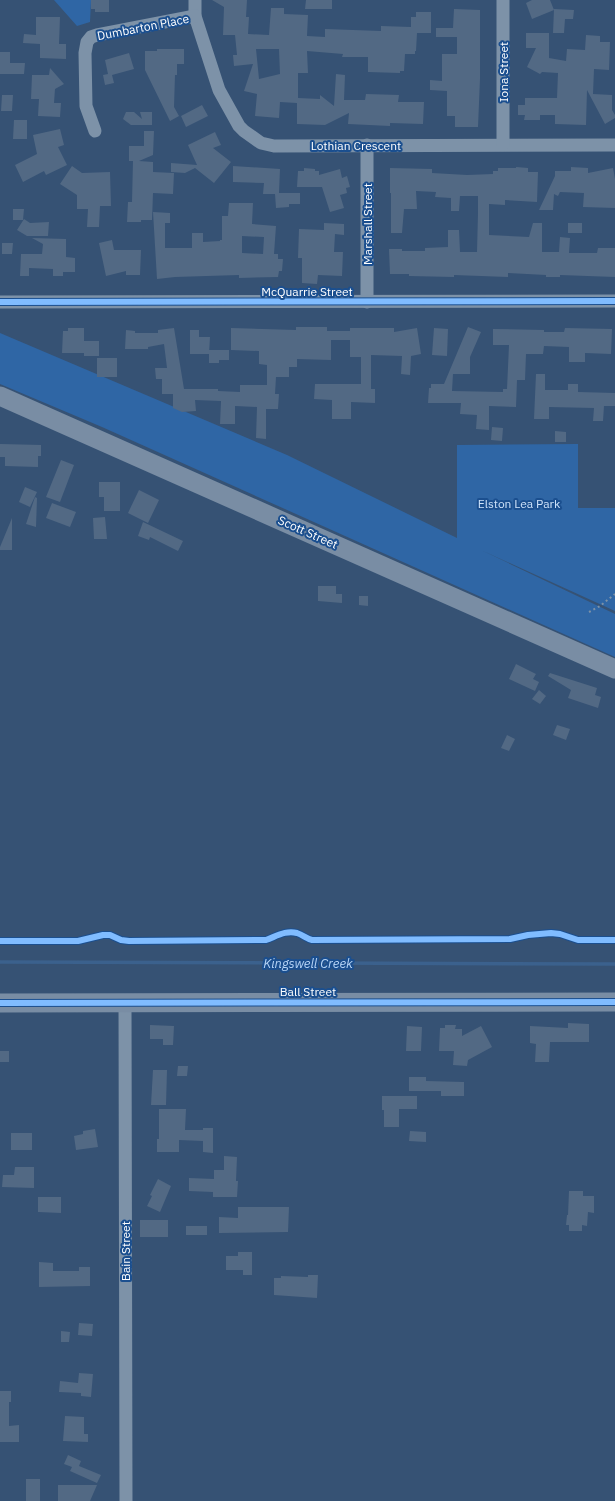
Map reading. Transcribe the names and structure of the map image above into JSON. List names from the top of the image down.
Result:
{
  "streets": {
    "main road": ["Scott Street", "Ball Street"],
    "street": [
      "Dumbarton Place",
      "Iona Street",
      "Lothian Crescent",
      "Marshall Street",
      "McQuarrie Street",
      "Bain Street"
    ]
  },
  "crossings": [
    ["Dumbarton Place", "Lothian Crescent"],
    ["Iona Street", "Lothian Crescent"],
    ["Lothian Crescent", "Marshall Street"],
    ["Marshall Street", "McQuarrie Street"],
    ["Ball Street", "Bain Street"]
  ],
  "water": ["Kingswell Creek"],
  "parks": ["Elston Lea Park"]
}
